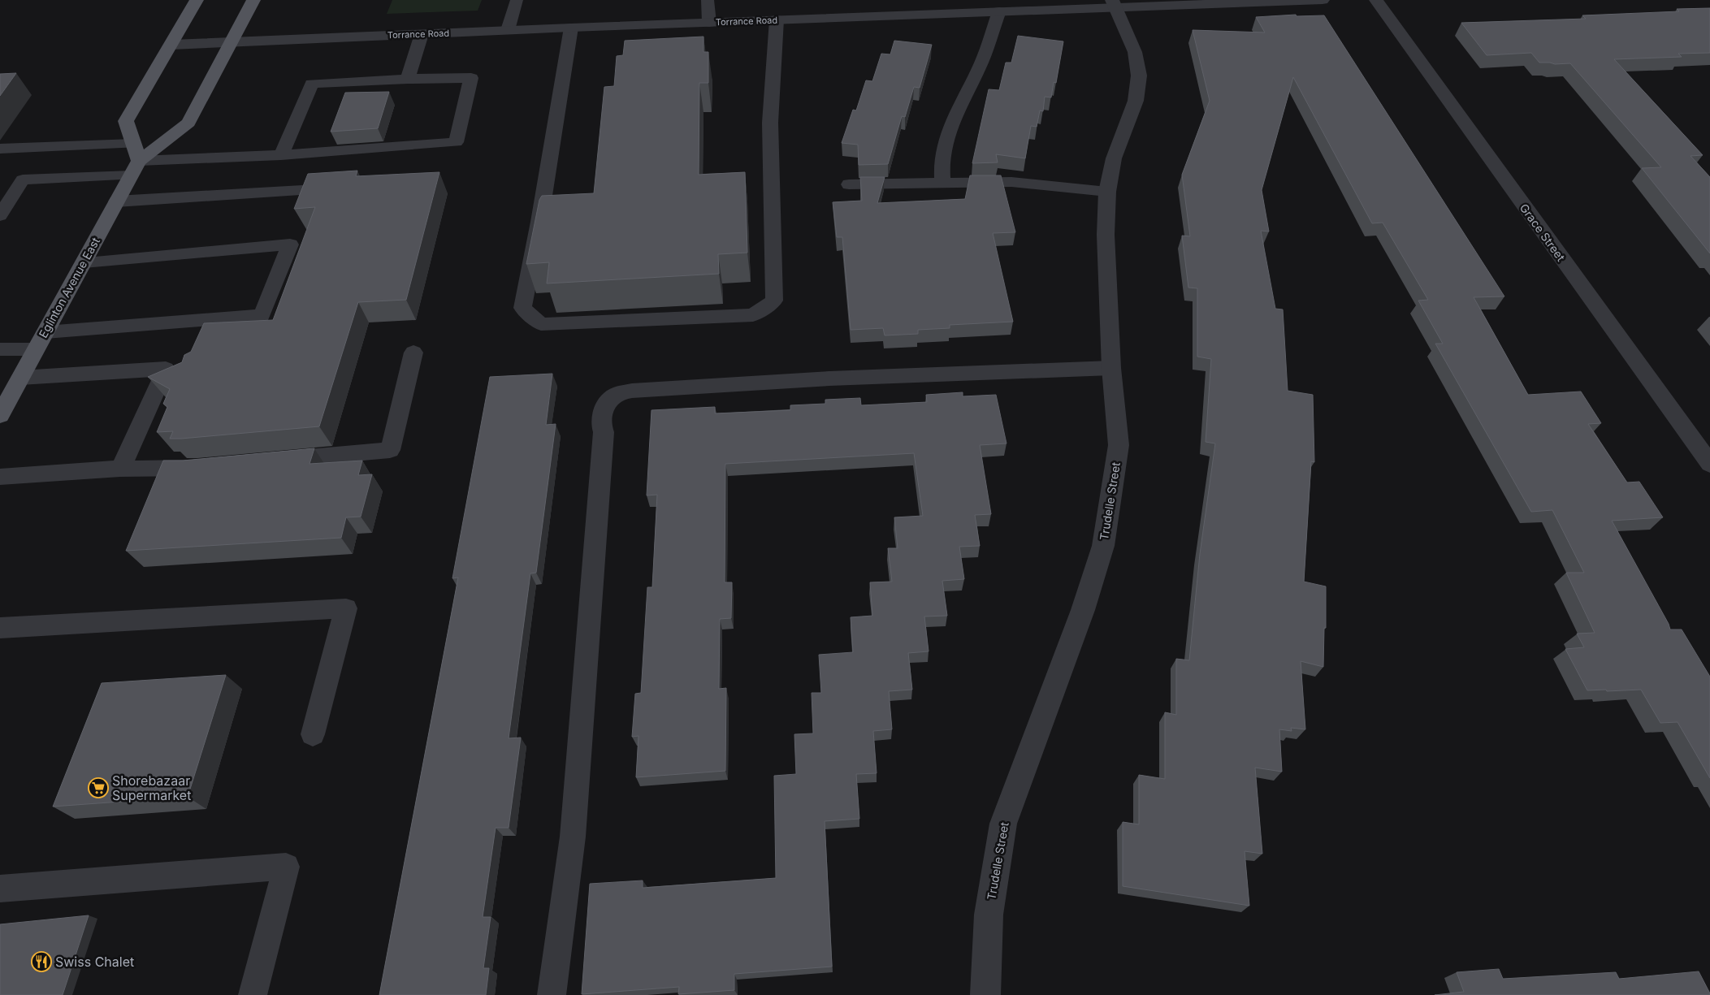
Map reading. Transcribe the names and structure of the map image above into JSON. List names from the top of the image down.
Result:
{
  "streets": {
    "main road": ["Eglinton Avenue East"],
    "street": ["Torrance Road", "Grace Street", "Trudelle Street"]
  },
  "crossings": [
    ["Torrance Road", "Eglinton Avenue East"],
    ["Torrance Road", "Trudelle Street"]
  ],
  "places": {
    "supermarket": ["Shorebazaar Supermarket"],
    "restaurant": ["Swiss Chalet"]
  }
}
